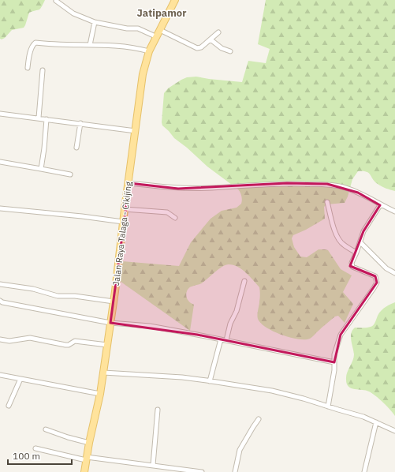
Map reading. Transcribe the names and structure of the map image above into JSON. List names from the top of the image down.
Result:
{
  "streets": {
    "main road": ["Jalan Raya Talaga - Cikijing"]
  },
  "districts": ["Jatipamor"],
  "scale_bar": "100 m"
}
